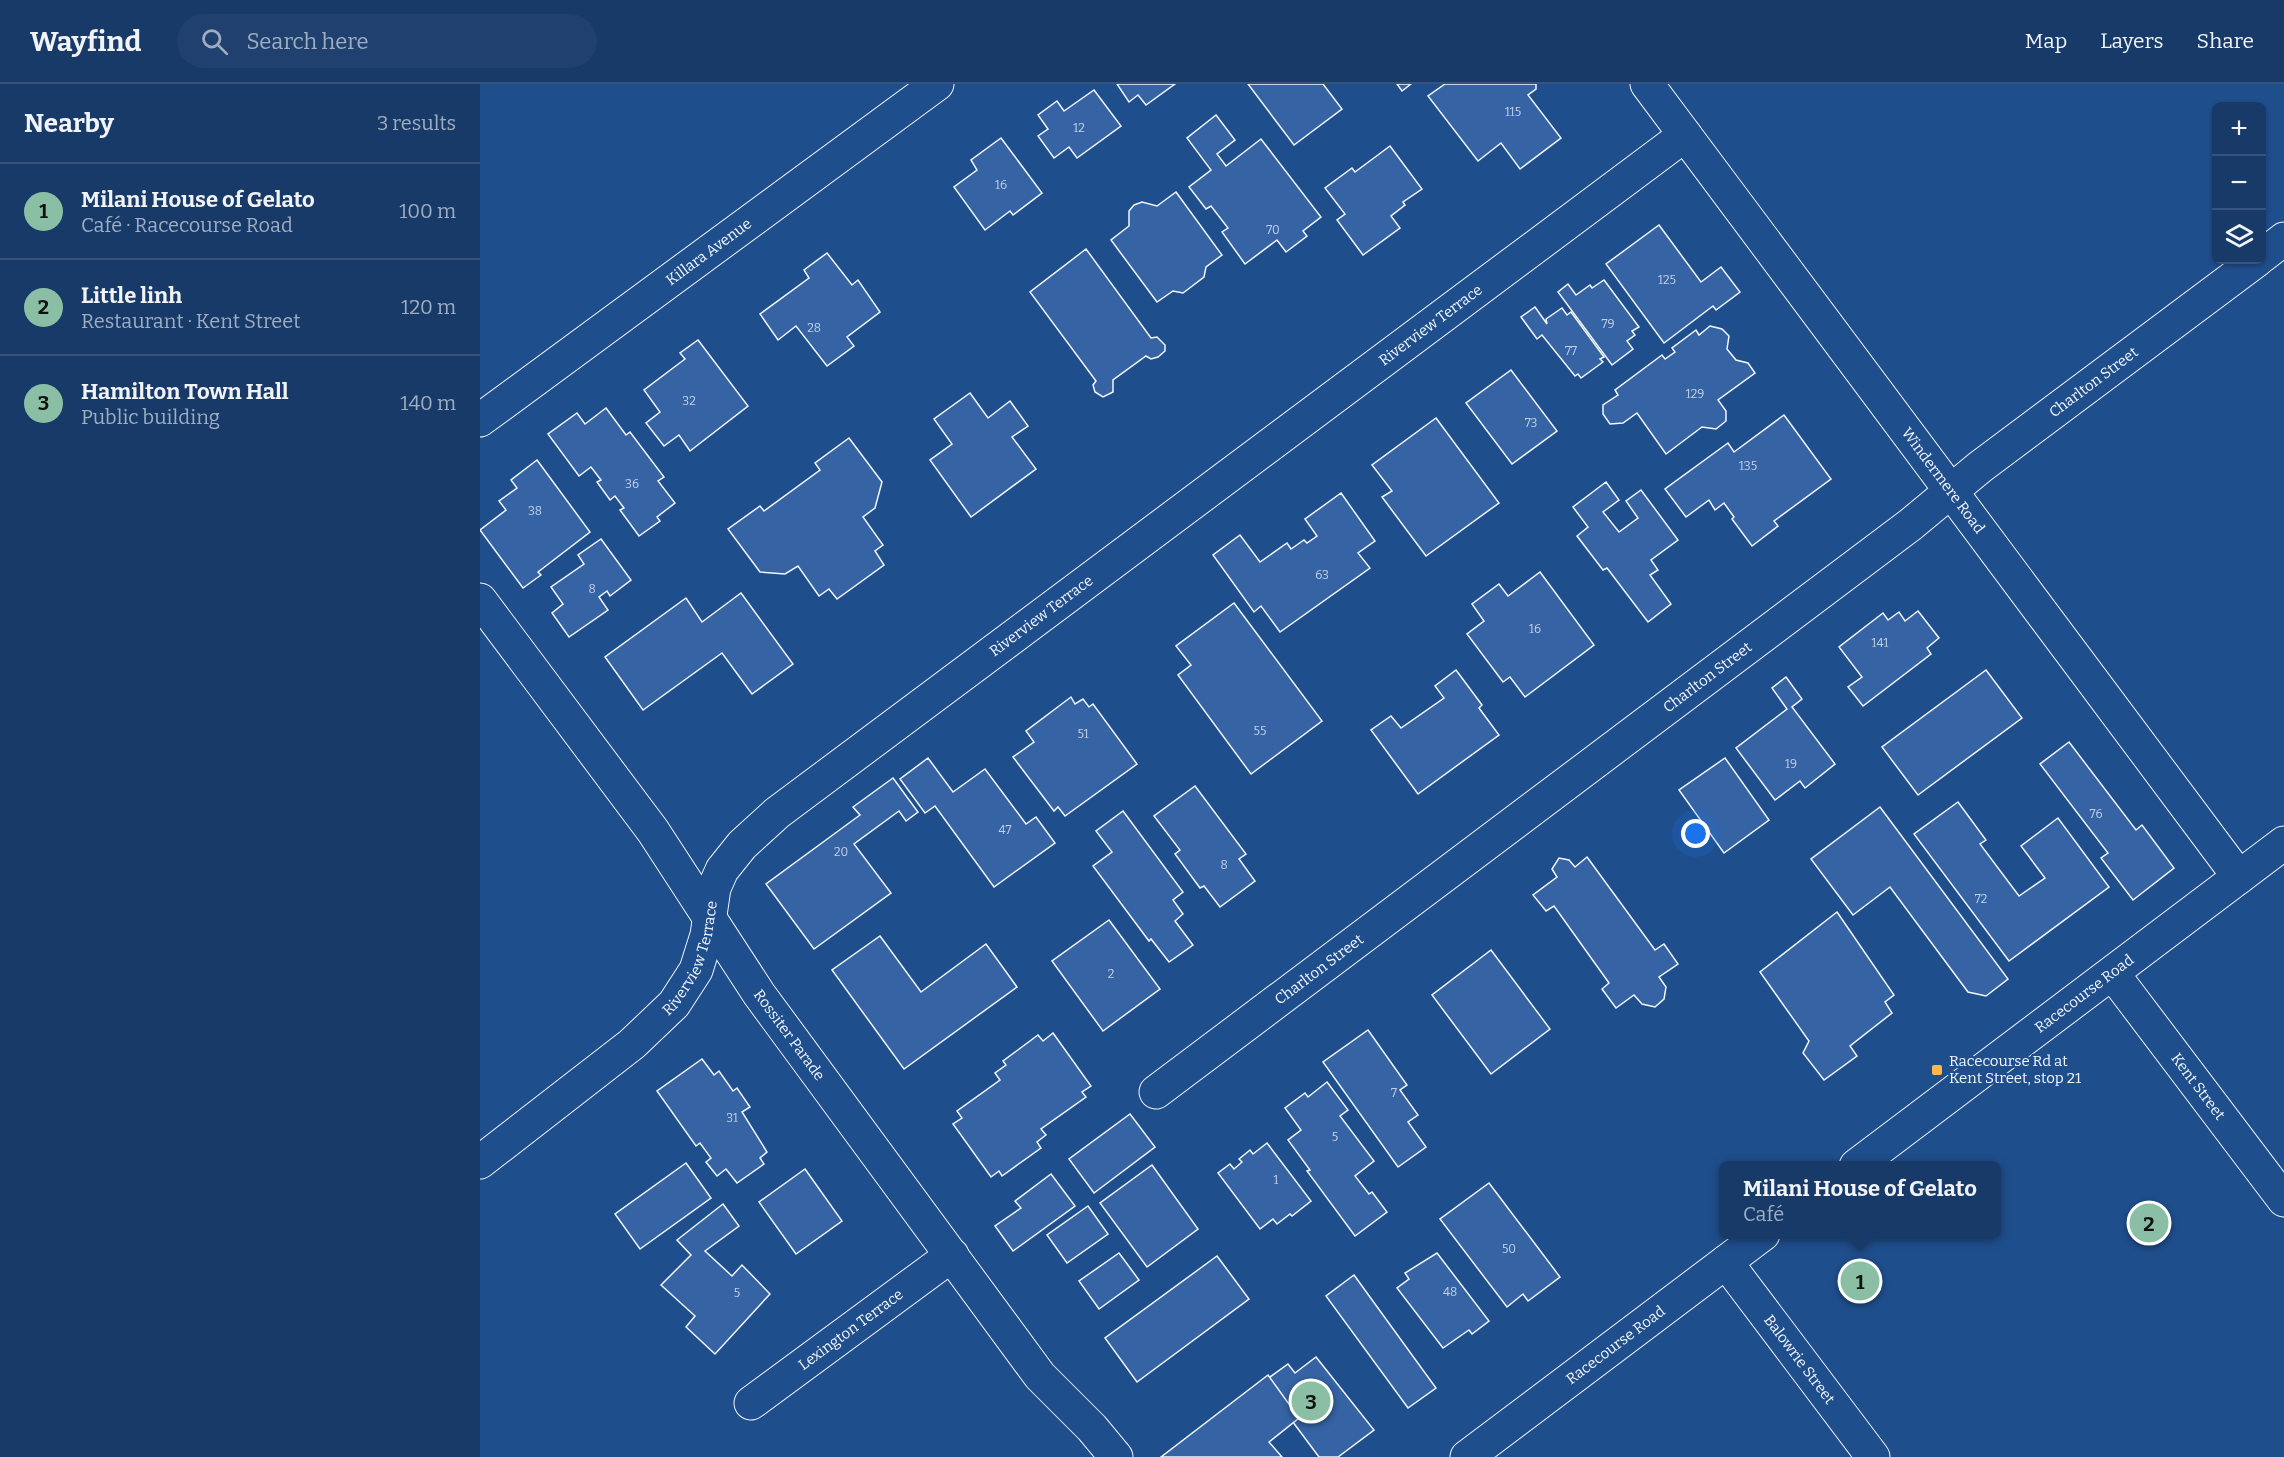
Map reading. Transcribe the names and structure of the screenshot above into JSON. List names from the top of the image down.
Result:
{
  "streets": {
    "street": [
      "Killara Avenue",
      "Riverview Terrace",
      "Charlton Street",
      "Windermere Road",
      "Racecourse Road",
      "Rossiter Parade",
      "Kent Street",
      "Lexington Terrace",
      "Balowrie Street"
    ]
  },
  "crossings": [
    ["Riverview Terrace", "Windermere Road"],
    ["Riverview Terrace", "Rossiter Parade"],
    ["Charlton Street", "Windermere Road"],
    ["Windermere Road", "Racecourse Road"],
    ["Racecourse Road", "Kent Street"],
    ["Racecourse Road", "Balowrie Street"],
    ["Rossiter Parade", "Lexington Terrace"]
  ],
  "places": {
    "transit": ["Racecourse Rd at Kent Street, stop 21"]
  },
  "house_numbers": [
    "115",
    "12",
    "16",
    "70",
    "125",
    "79",
    "28",
    "77",
    "129",
    "32",
    "73",
    "135",
    "36",
    "38",
    "63",
    "8",
    "16",
    "141",
    "55",
    "51",
    "19",
    "76",
    "47",
    "20",
    "8",
    "72",
    "2",
    "7",
    "31",
    "5",
    "1",
    "50",
    "48",
    "5"
  ],
  "page": {
    "header": "Wayfind",
    "search": "Search here",
    "nav": ["Map", "Layers", "Share"],
    "heading": ["Nearby", "3 results"],
    "map_buttons": ["+", "−"],
    "list": [
      {
        "mark": "1",
        "name": "Milani House of Gelato",
        "note": "Café · Racecourse Road",
        "value": "100 m"
      },
      {
        "mark": "2",
        "name": "Little linh",
        "note": "Restaurant · Kent Street",
        "value": "120 m"
      },
      {
        "mark": "3",
        "name": "Hamilton Town Hall",
        "note": "Public building",
        "value": "140 m"
      }
    ],
    "popup": ["Milani House of Gelato", "Café"],
    "pins": ["2", "1", "3"]
  }
}
